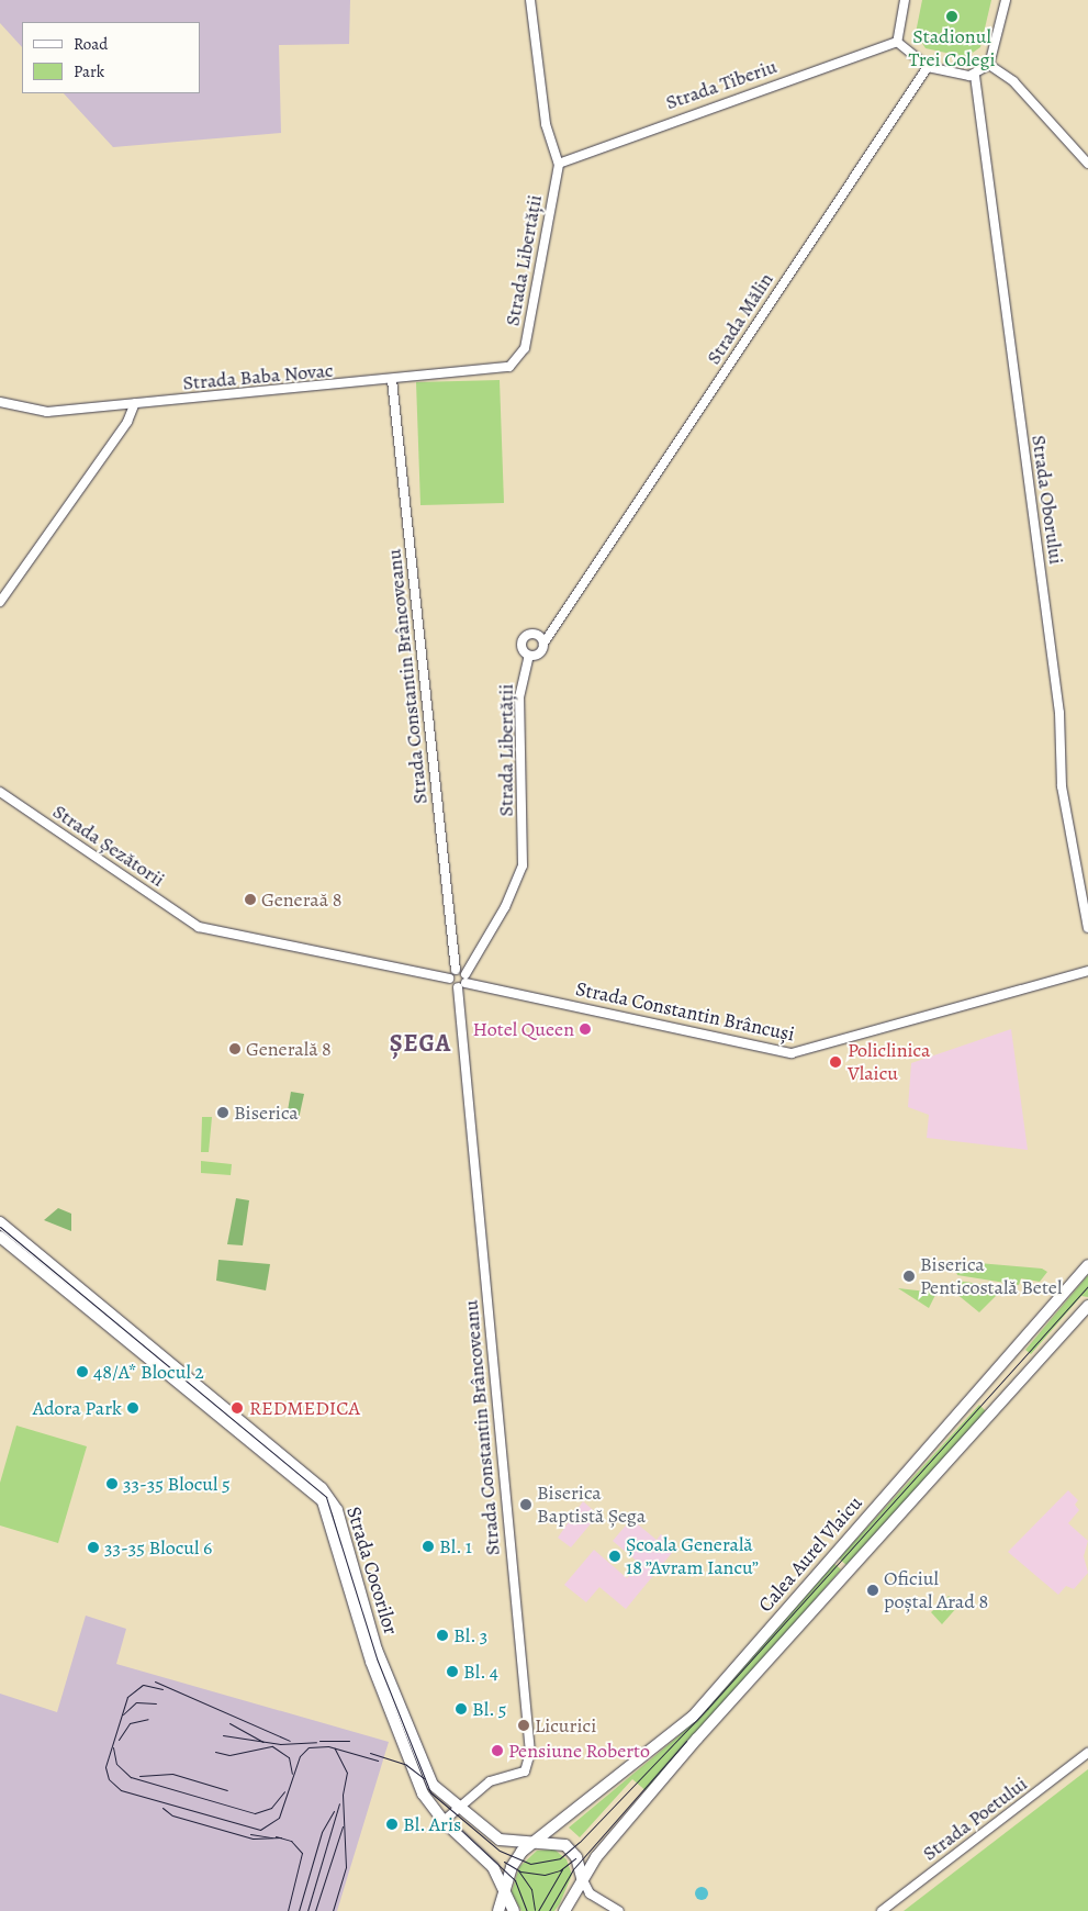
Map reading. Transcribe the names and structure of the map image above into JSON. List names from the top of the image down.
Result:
{
  "streets": {
    "main road": ["Calea Aurel Vlaicu", "Strada Cocorilor"],
    "street": [
      "Strada Tiberiu",
      "Strada Libertății",
      "Strada Mălin",
      "Strada Baba Novac",
      "Strada Oborului",
      "Strada Constantin Brâncoveanu",
      "Strada Șezătorii",
      "Strada Constantin Brâncuși",
      "Strada Poetului"
    ]
  },
  "crossings": [
    ["Strada Tiberiu", "Strada Libertății"],
    ["Strada Libertății", "Strada Mălin"],
    ["Strada Libertății", "Strada Baba Novac"],
    ["Strada Libertății", "Strada Constantin Brâncoveanu"],
    ["Strada Libertății", "Strada Constantin Brâncuși"],
    ["Strada Baba Novac", "Strada Constantin Brâncoveanu"],
    ["Strada Constantin Brâncoveanu", "Strada Constantin Brâncuși"],
    ["Strada Constantin Brâncoveanu", "Strada Cocorilor"],
    ["Calea Aurel Vlaicu", "Strada Cocorilor"]
  ],
  "districts": ["ȘEGA"],
  "places": [
    "Stadionul Trei Colegi",
    "Generaă 8",
    "Hotel Queen",
    "Generală 8",
    "Policlinica Vlaicu",
    "Biserica",
    "Biserica Penticostală Betel",
    "48/A* Blocul 2",
    "Adora Park",
    "REDMEDICA",
    "33-35 Blocul 5",
    "Biserica Baptistă Șega",
    "Bl. 1",
    "33-35 Blocul 6",
    "Școala Generală 18 ”Avram Iancu”",
    "Oficiul poștal Arad 8",
    "Bl. 3",
    "Bl. 4",
    "Bl. 5",
    "Licurici",
    "Pensiune Roberto",
    "Bl. Aris"
  ],
  "legend": ["Road", "Park"]
}
